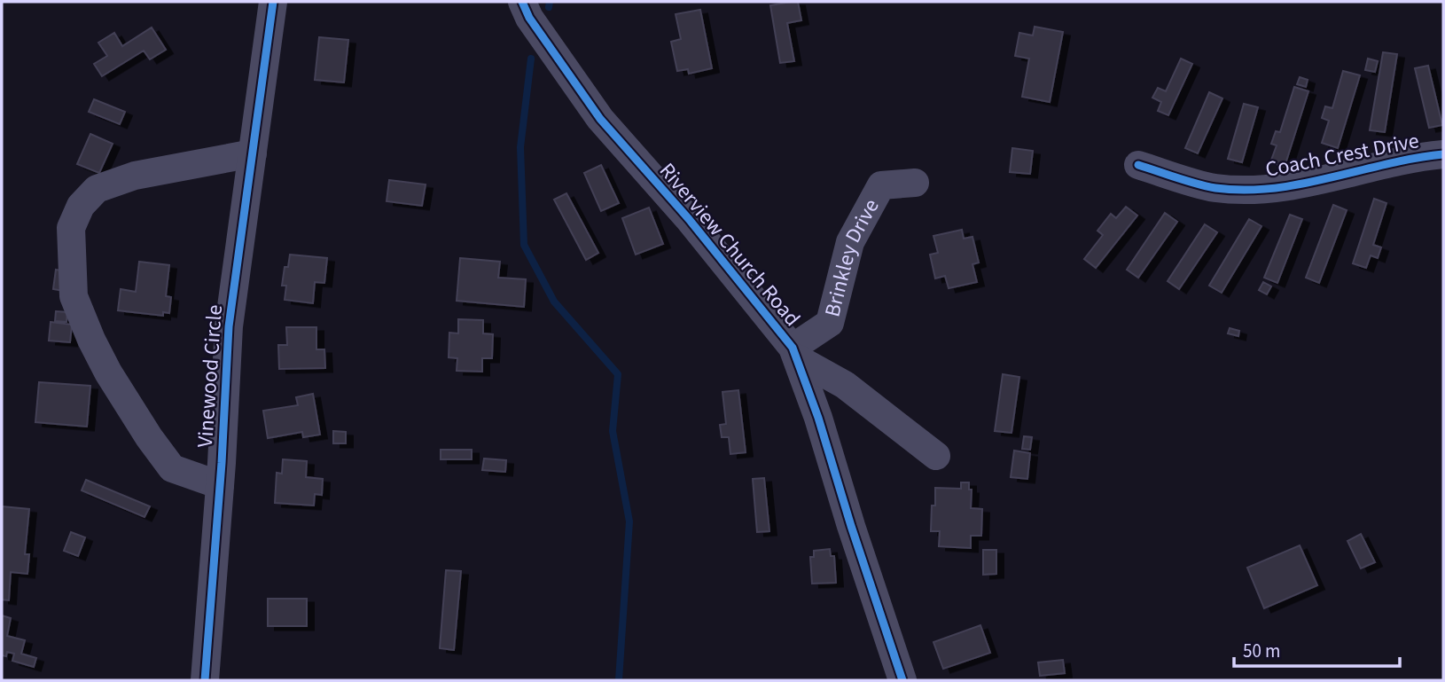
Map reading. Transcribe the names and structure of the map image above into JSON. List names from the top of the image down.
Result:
{
  "streets": {
    "street": [
      "Coach Crest Drive",
      "Riverview Church Road",
      "Brinkley Drive",
      "Vinewood Circle"
    ]
  },
  "crossings": [
    ["Riverview Church Road", "Brinkley Drive"]
  ],
  "scale_bar": "50 m"
}
